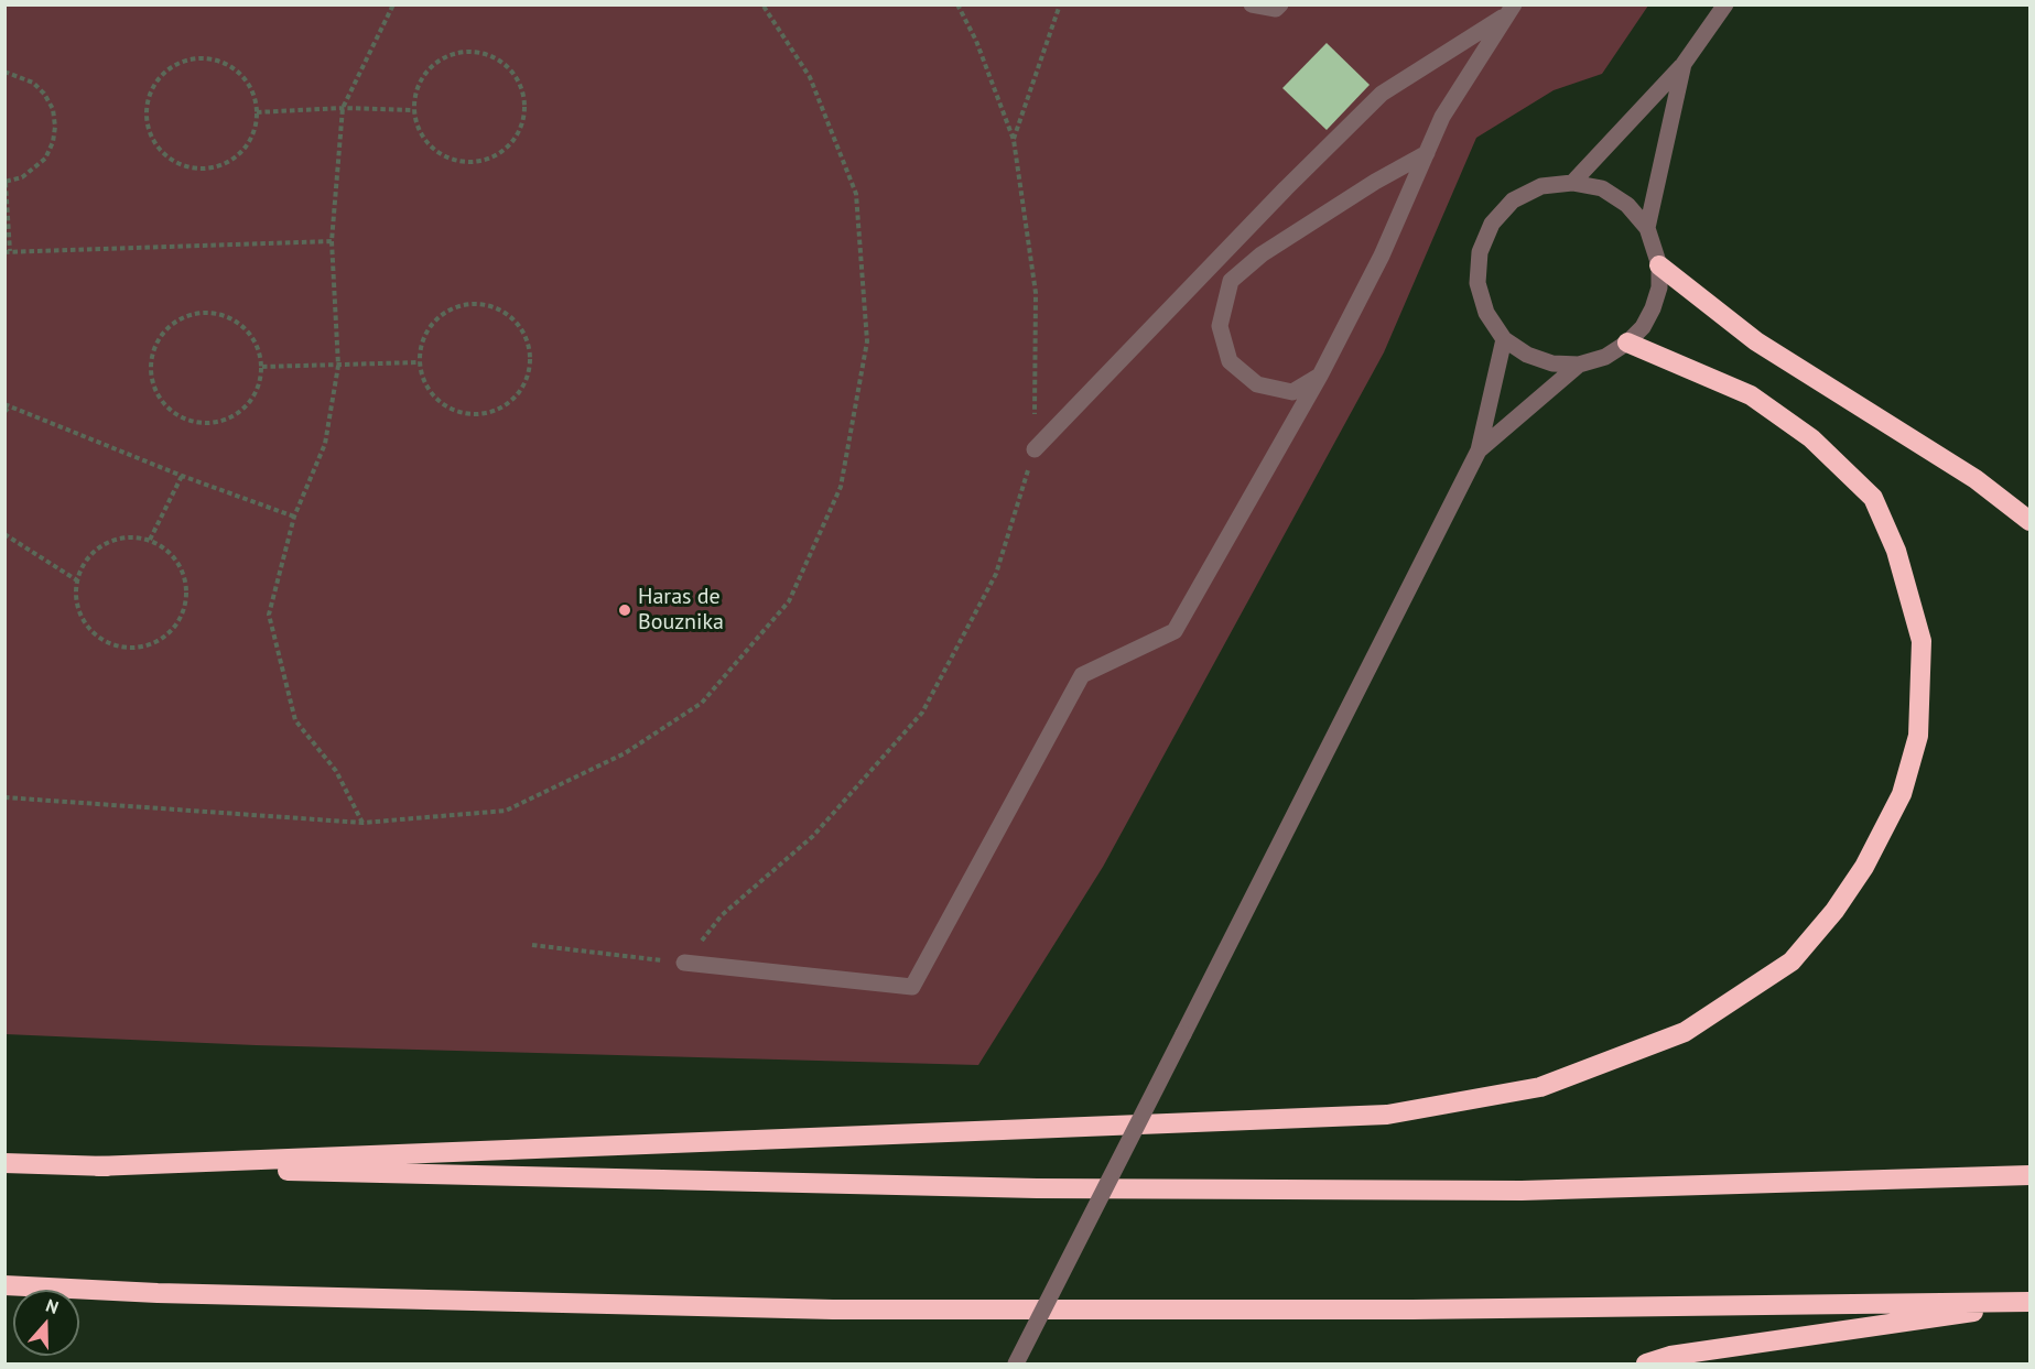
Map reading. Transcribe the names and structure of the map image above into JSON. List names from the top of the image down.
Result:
{
  "places": ["Haras de Bouznika"],
  "north": "top"
}
